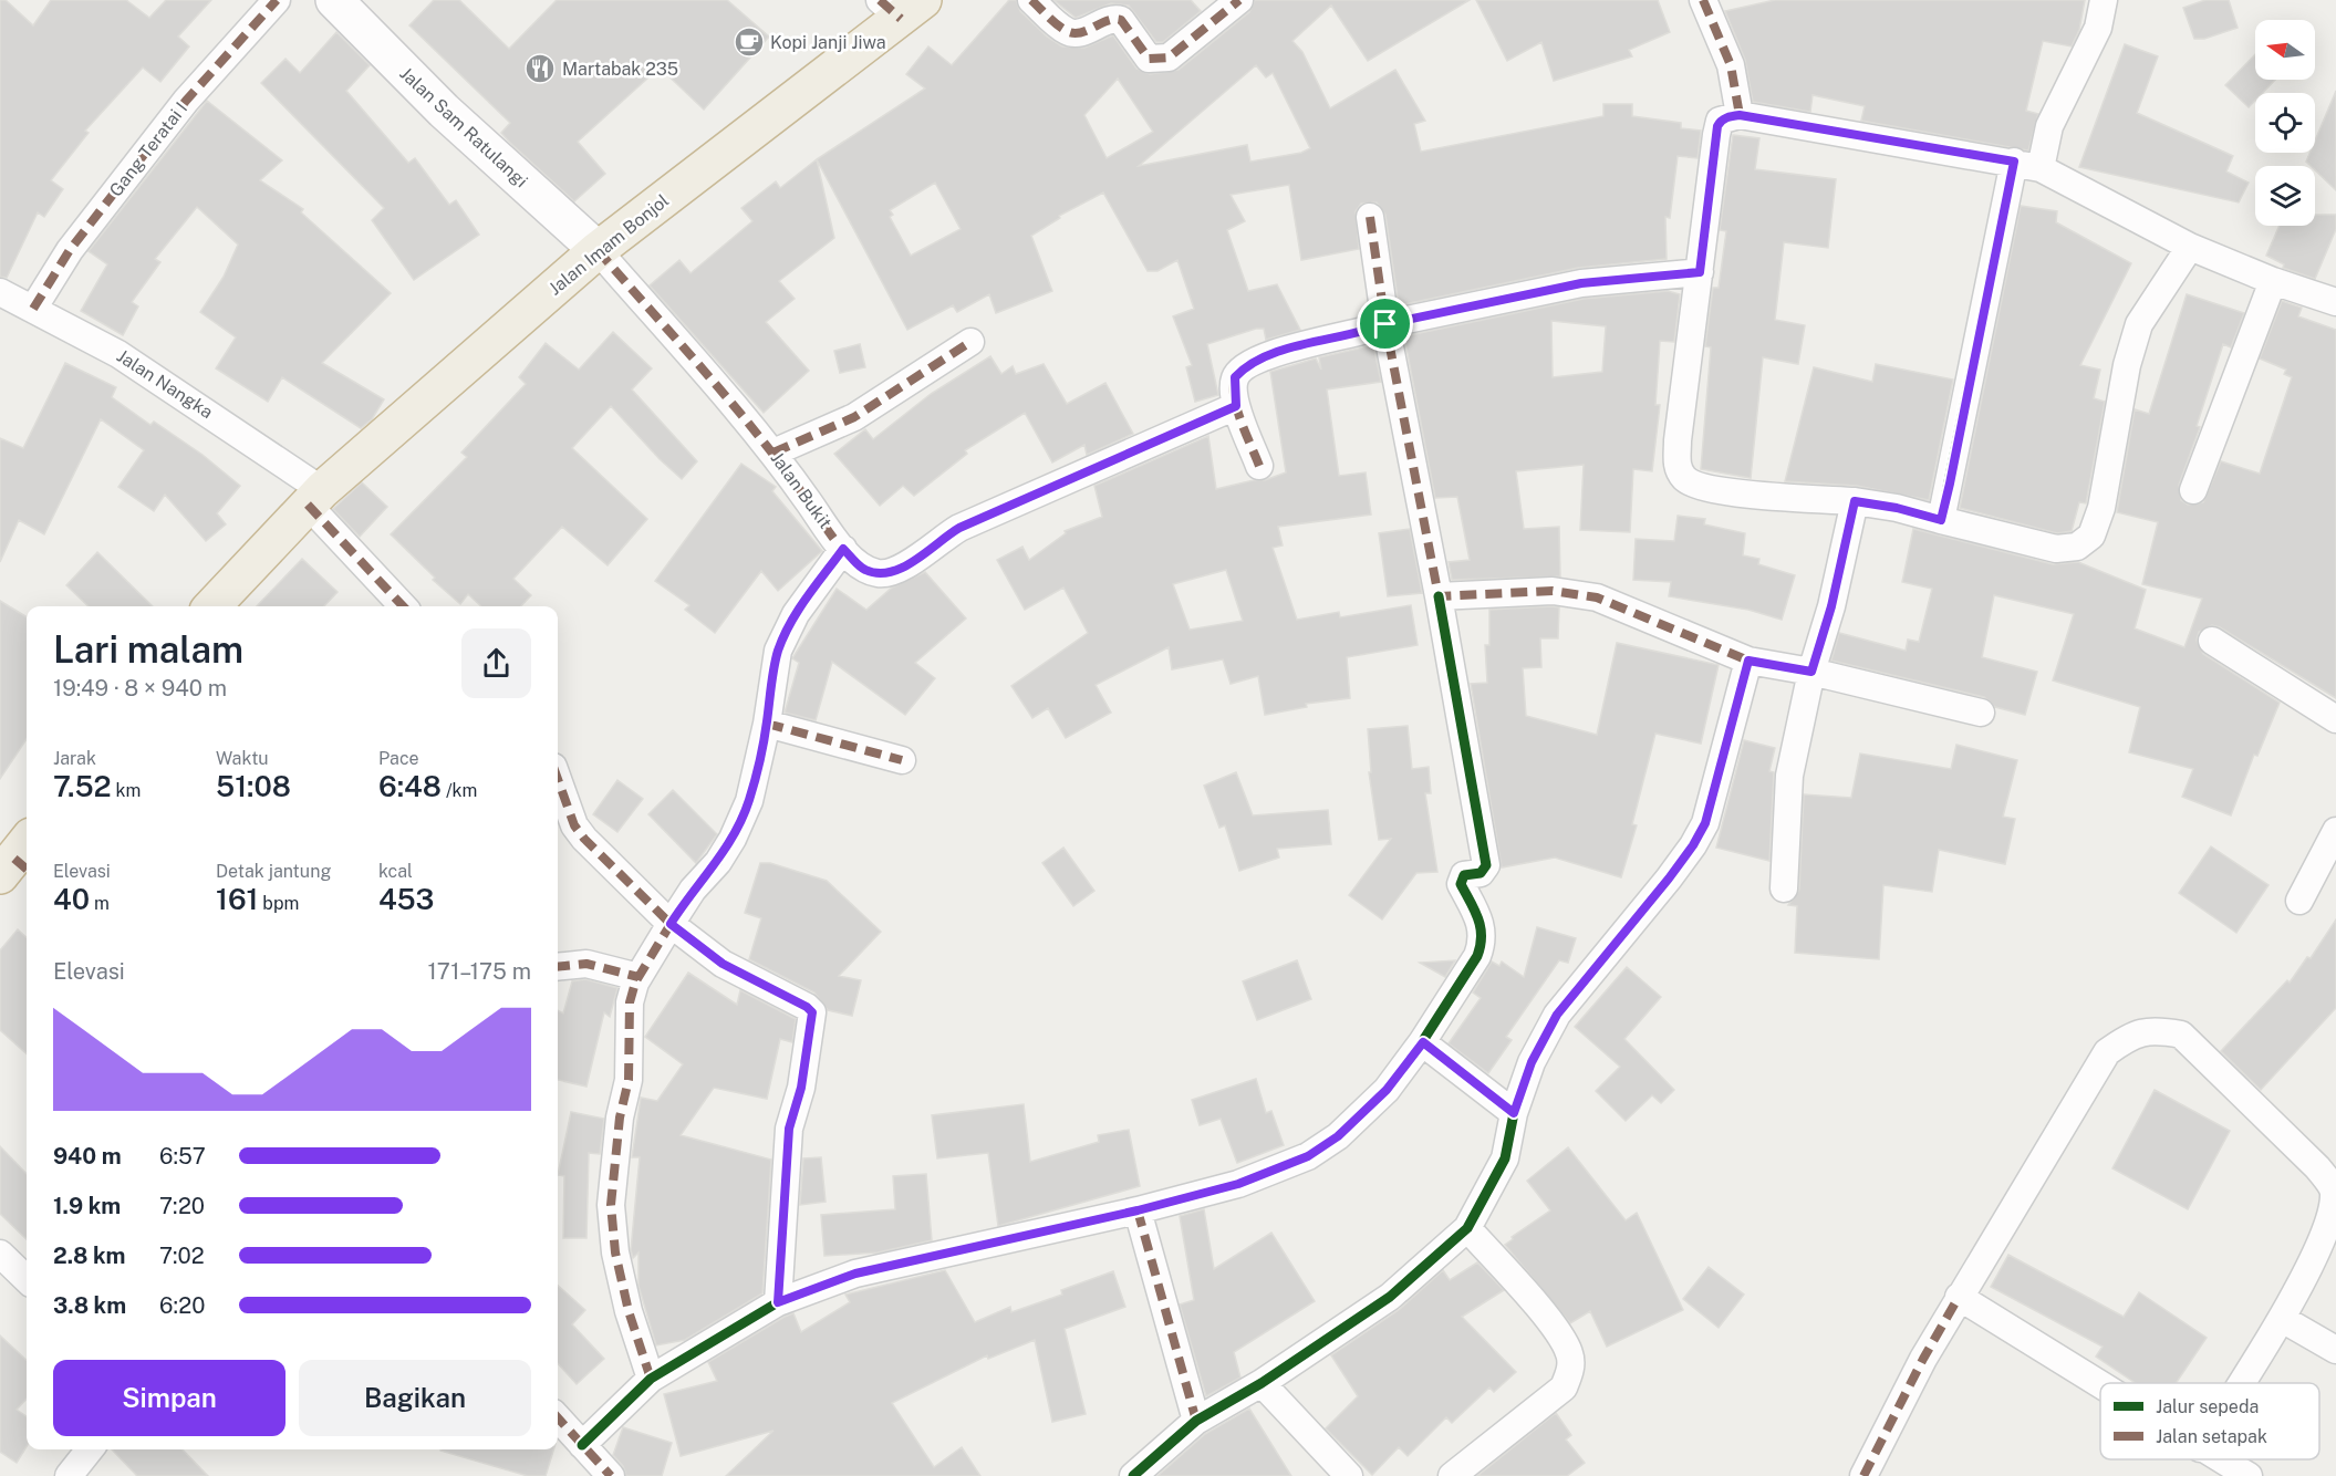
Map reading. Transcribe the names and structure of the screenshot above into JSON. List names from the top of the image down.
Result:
{
  "streets": {
    "highway": ["Jalan Imam Bonjol"],
    "street": [
      "Jalan Sam Ratulangi",
      "Gang Teratai I",
      "Jalan Nangka",
      "Jalan Bukit"
    ]
  },
  "crossings": [
    ["Jalan Sam Ratulangi", "Jalan Imam Bonjol"],
    ["Jalan Sam Ratulangi", "Jalan Bukit"],
    ["Gang Teratai I", "Jalan Nangka"],
    ["Jalan Imam Bonjol", "Jalan Nangka"],
    ["Jalan Imam Bonjol", "Jalan Bukit"]
  ],
  "places": {
    "cafe": ["Kopi Janji Jiwa"],
    "restaurant": ["Martabak 235"]
  },
  "legend": ["Jalur sepeda", "Jalan setapak"],
  "north": "left",
  "page": {
    "heading": ["Lari malam", "19:49 · 8 × 940 m"],
    "stats": [
      ["Jarak", "7.52 km"],
      ["Waktu", "51:08"],
      ["Pace", "6:48 /km"],
      ["Elevasi", "40 m"],
      ["Detak jantung", "161 bpm"],
      ["kcal", "453"]
    ],
    "chart": ["Elevasi", "171–175 m"],
    "list": [
      {
        "name": "940 m",
        "note": "6:57"
      },
      {
        "name": "1.9 km",
        "note": "7:20"
      },
      {
        "name": "2.8 km",
        "note": "7:02"
      },
      {
        "name": "3.8 km",
        "note": "6:20"
      }
    ],
    "buttons": ["Simpan", "Bagikan"]
  }
}
